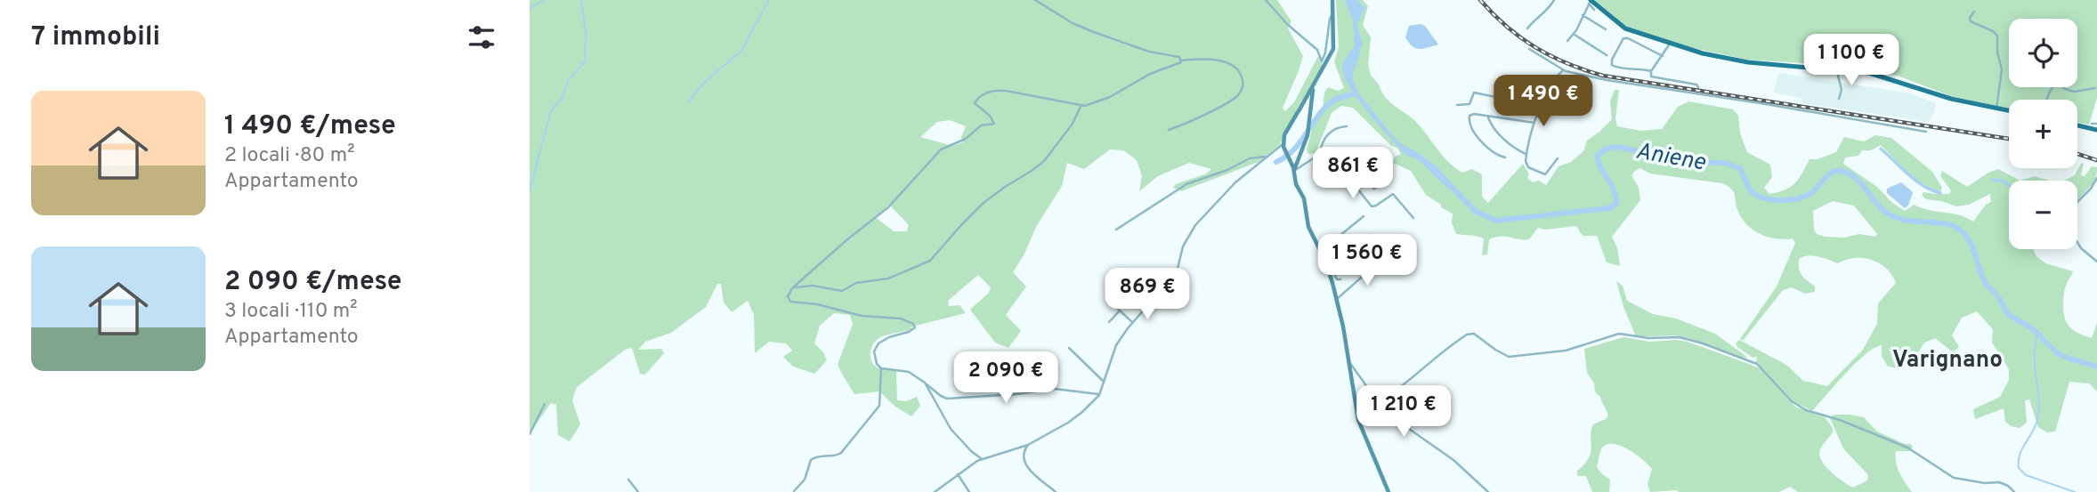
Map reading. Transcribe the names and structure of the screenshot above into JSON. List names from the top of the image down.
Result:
{
  "districts": ["Varignano"],
  "water": ["Aniene"],
  "page": {
    "heading": "7 immobili",
    "map_buttons": ["+", "−"],
    "price": [
      "1 100 €",
      "1 490 €",
      "861 €",
      "1 560 €",
      "869 €",
      "2 090 €",
      "1 210 €"
    ],
    "list": [
      {
        "name": "1 490 €/mese",
        "note": "2 locali · 80 m² · Appartamento"
      },
      {
        "name": "2 090 €/mese",
        "note": "3 locali · 110 m² · Appartamento"
      }
    ]
  }
}
